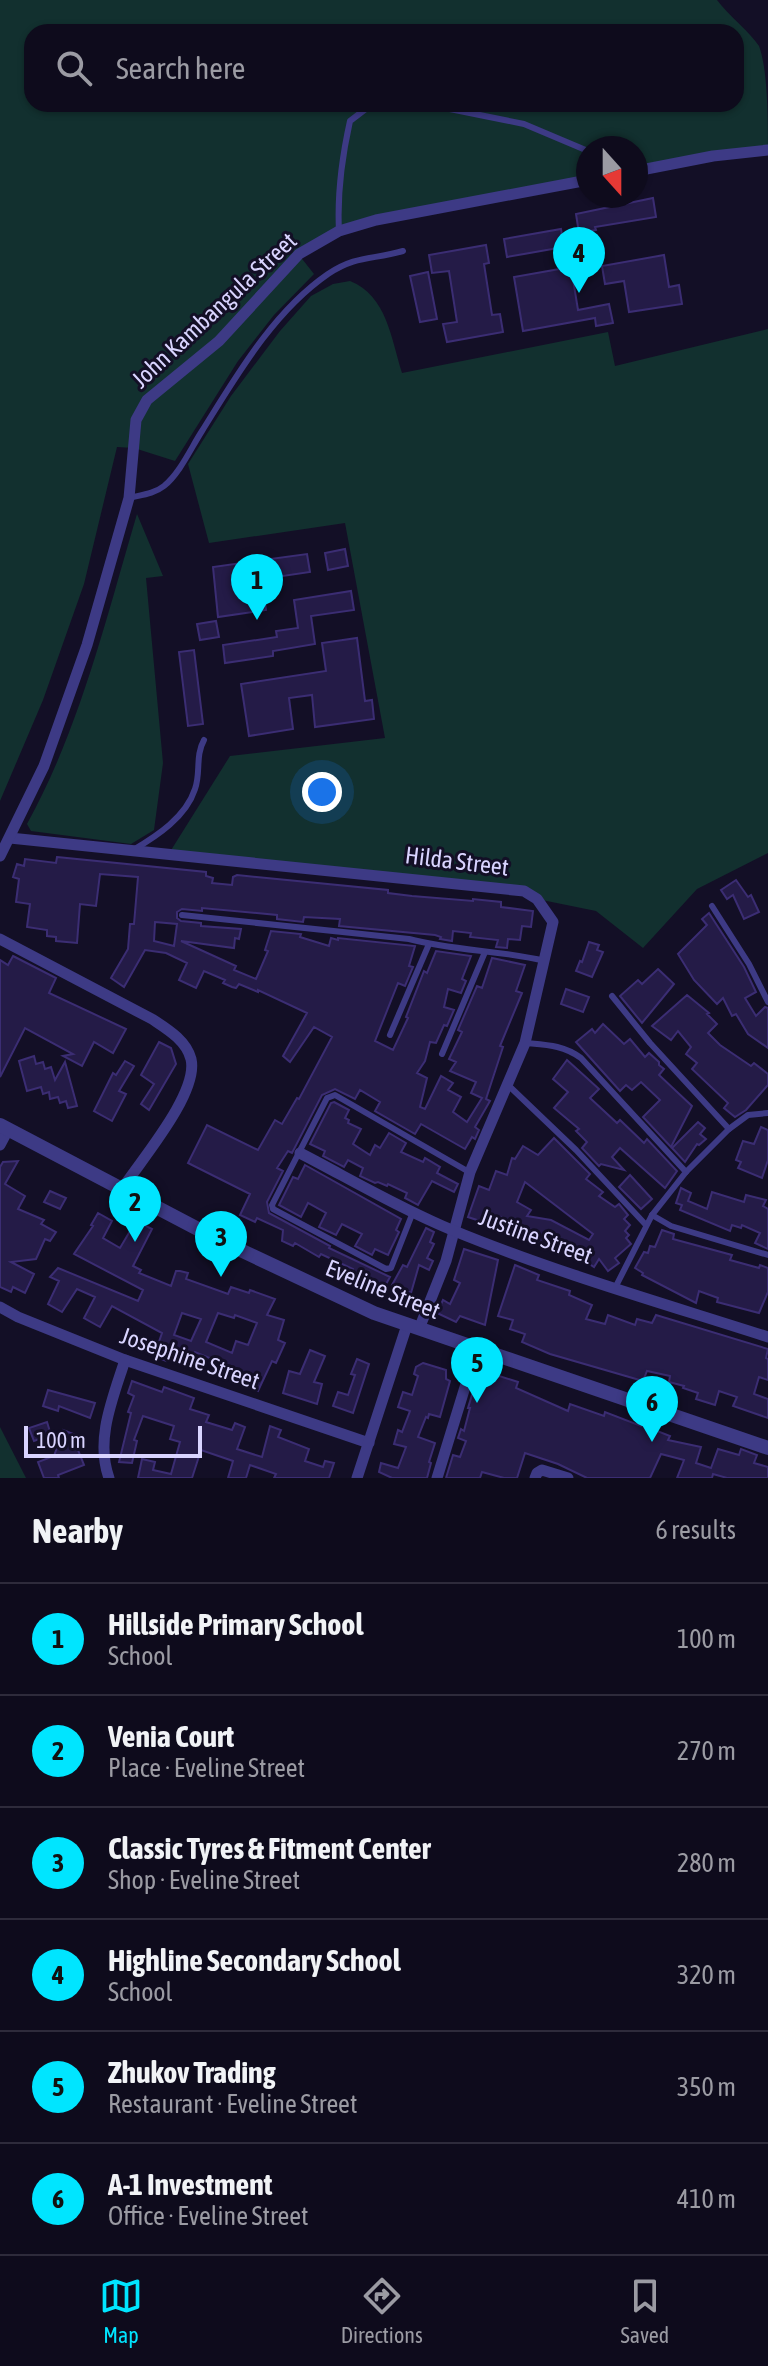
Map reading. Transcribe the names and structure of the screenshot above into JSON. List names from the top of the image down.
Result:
{
  "streets": {
    "street": [
      "John Kambangula Street",
      "Hilda Street",
      "Justine Street",
      "Eveline Street",
      "Josephine Street"
    ]
  },
  "crossings": [
    ["John Kambangula Street", "Hilda Street"],
    ["Hilda Street", "Justine Street"],
    ["Hilda Street", "Eveline Street"],
    ["Hilda Street", "Josephine Street"]
  ],
  "scale_bar": "100 m",
  "north": "bottom",
  "page": {
    "search": "Search here",
    "pins": [
      "4",
      "1",
      "2",
      "3",
      "5",
      "6"
    ],
    "scale": "100 m",
    "heading": ["Nearby", "6 results"],
    "list": [
      {
        "mark": "1",
        "name": "Hillside Primary School",
        "note": "School",
        "value": "100 m"
      },
      {
        "mark": "2",
        "name": "Venia Court",
        "note": "Place · Eveline Street",
        "value": "270 m"
      },
      {
        "mark": "3",
        "name": "Classic Tyres & Fitment Center",
        "note": "Shop · Eveline Street",
        "value": "280 m"
      },
      {
        "mark": "4",
        "name": "Highline Secondary School",
        "note": "School",
        "value": "320 m"
      },
      {
        "mark": "5",
        "name": "Zhukov Trading",
        "note": "Restaurant · Eveline Street",
        "value": "350 m"
      },
      {
        "mark": "6",
        "name": "A-1 Investment",
        "note": "Office · Eveline Street",
        "value": "410 m"
      }
    ],
    "nav": ["Map", "Directions", "Saved"]
  }
}
